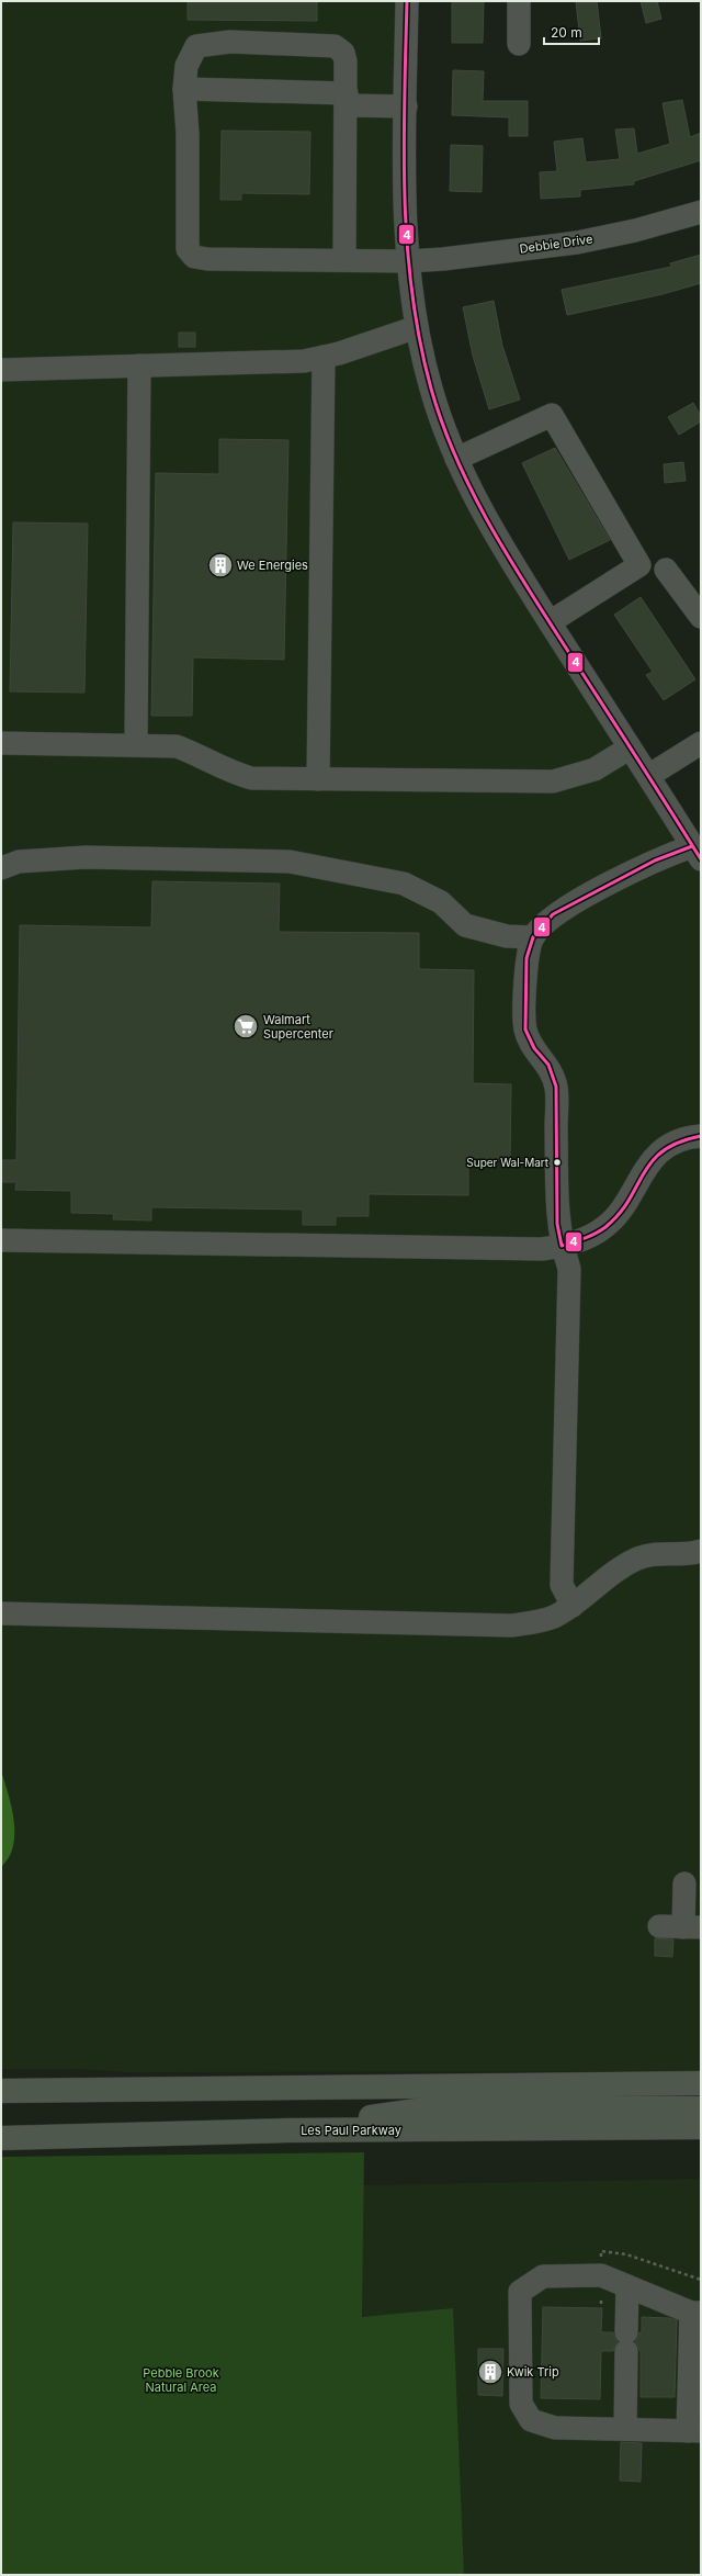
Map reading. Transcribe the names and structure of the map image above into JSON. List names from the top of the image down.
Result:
{
  "streets": {
    "main road": ["Les Paul Parkway"],
    "street": ["Debbie Drive"]
  },
  "parks": ["Pebble Brook Natural Area"],
  "places": {
    "building": ["We Energies", "Kwik Trip"],
    "supermarket": ["Walmart Supercenter"],
    "other": ["Super Wal-Mart"]
  },
  "lines": ["transit line 4"],
  "scale_bar": "20 m"
}
